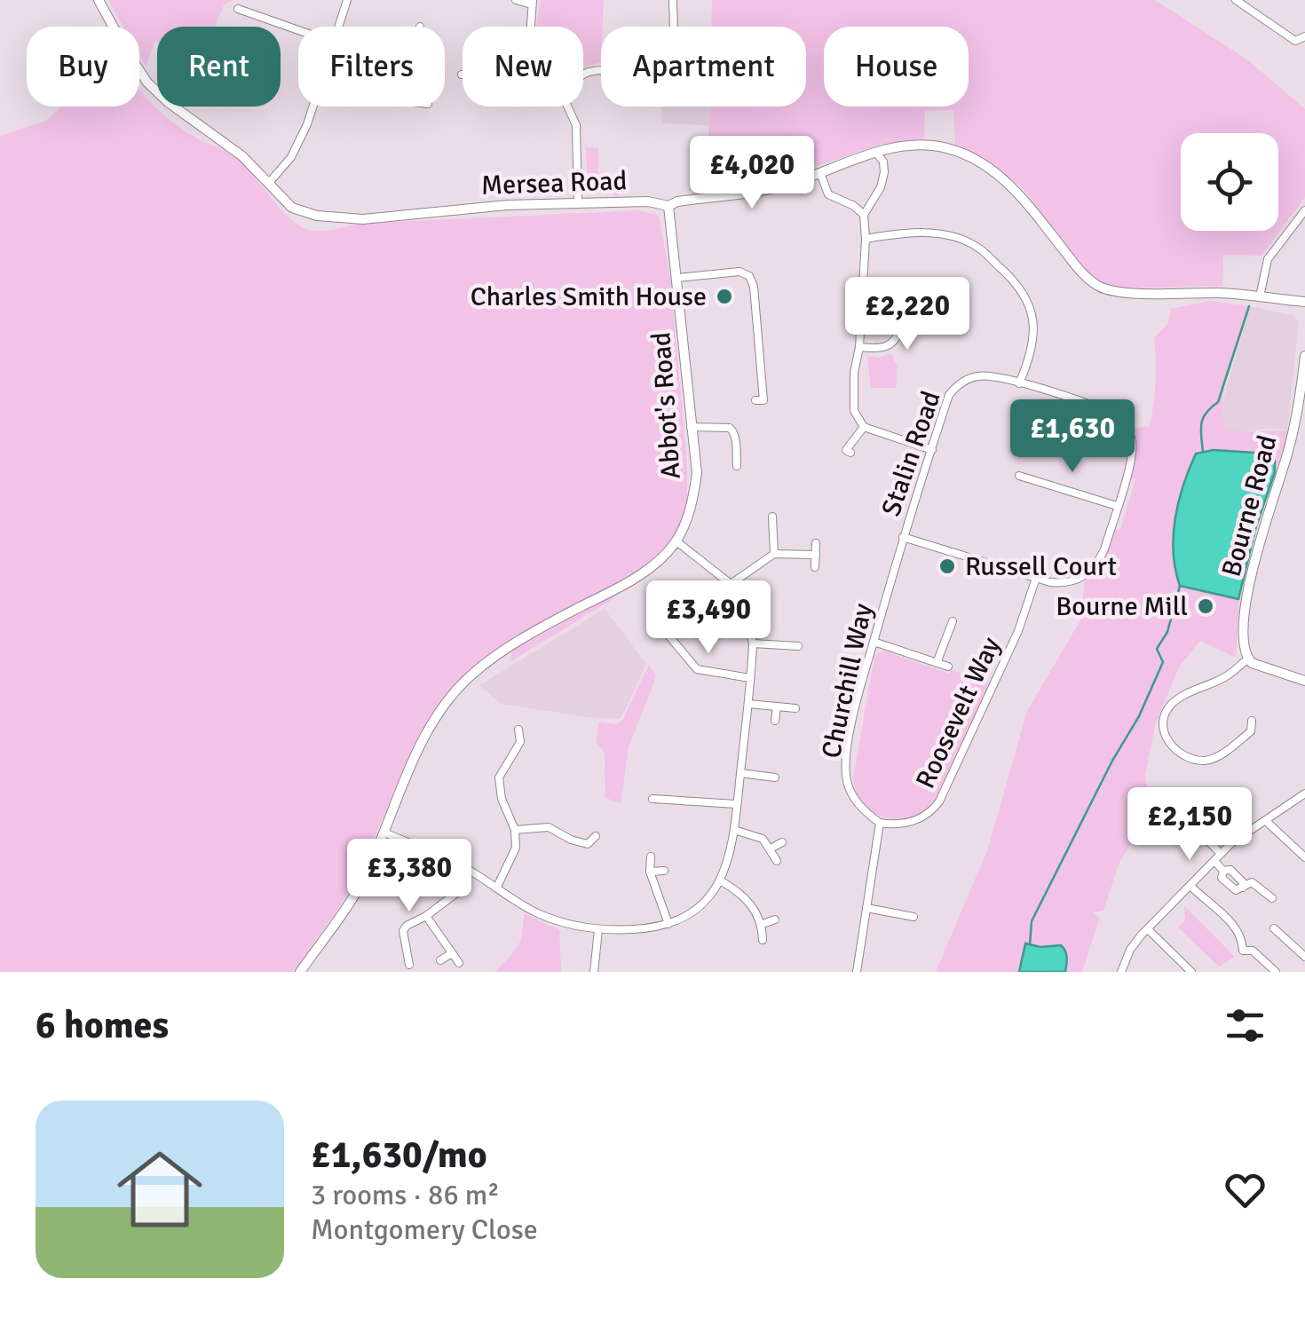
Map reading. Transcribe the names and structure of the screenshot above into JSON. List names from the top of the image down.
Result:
{
  "streets": {
    "main road": ["Mersea Road", "Abbot's Road", "Bourne Road"],
    "street": ["Stalin Road", "Churchill Way", "Roosevelt Way"]
  },
  "crossings": [
    ["Mersea Road", "Abbot's Road"],
    ["Stalin Road", "Churchill Way"],
    ["Stalin Road", "Roosevelt Way"],
    ["Churchill Way", "Roosevelt Way"]
  ],
  "places": ["Charles Smith House", "Russell Court", "Bourne Mill"],
  "page": {
    "chip": [
      "Buy",
      "Rent",
      "Filters",
      "New",
      "Apartment",
      "House"
    ],
    "price": [
      "£4,020",
      "£2,220",
      "£1,630",
      "£3,490",
      "£2,150",
      "£3,380"
    ],
    "heading": "6 homes",
    "list": [
      {
        "name": "£1,630/mo",
        "note": "3 rooms · 86 m² · Montgomery Close"
      }
    ]
  }
}
